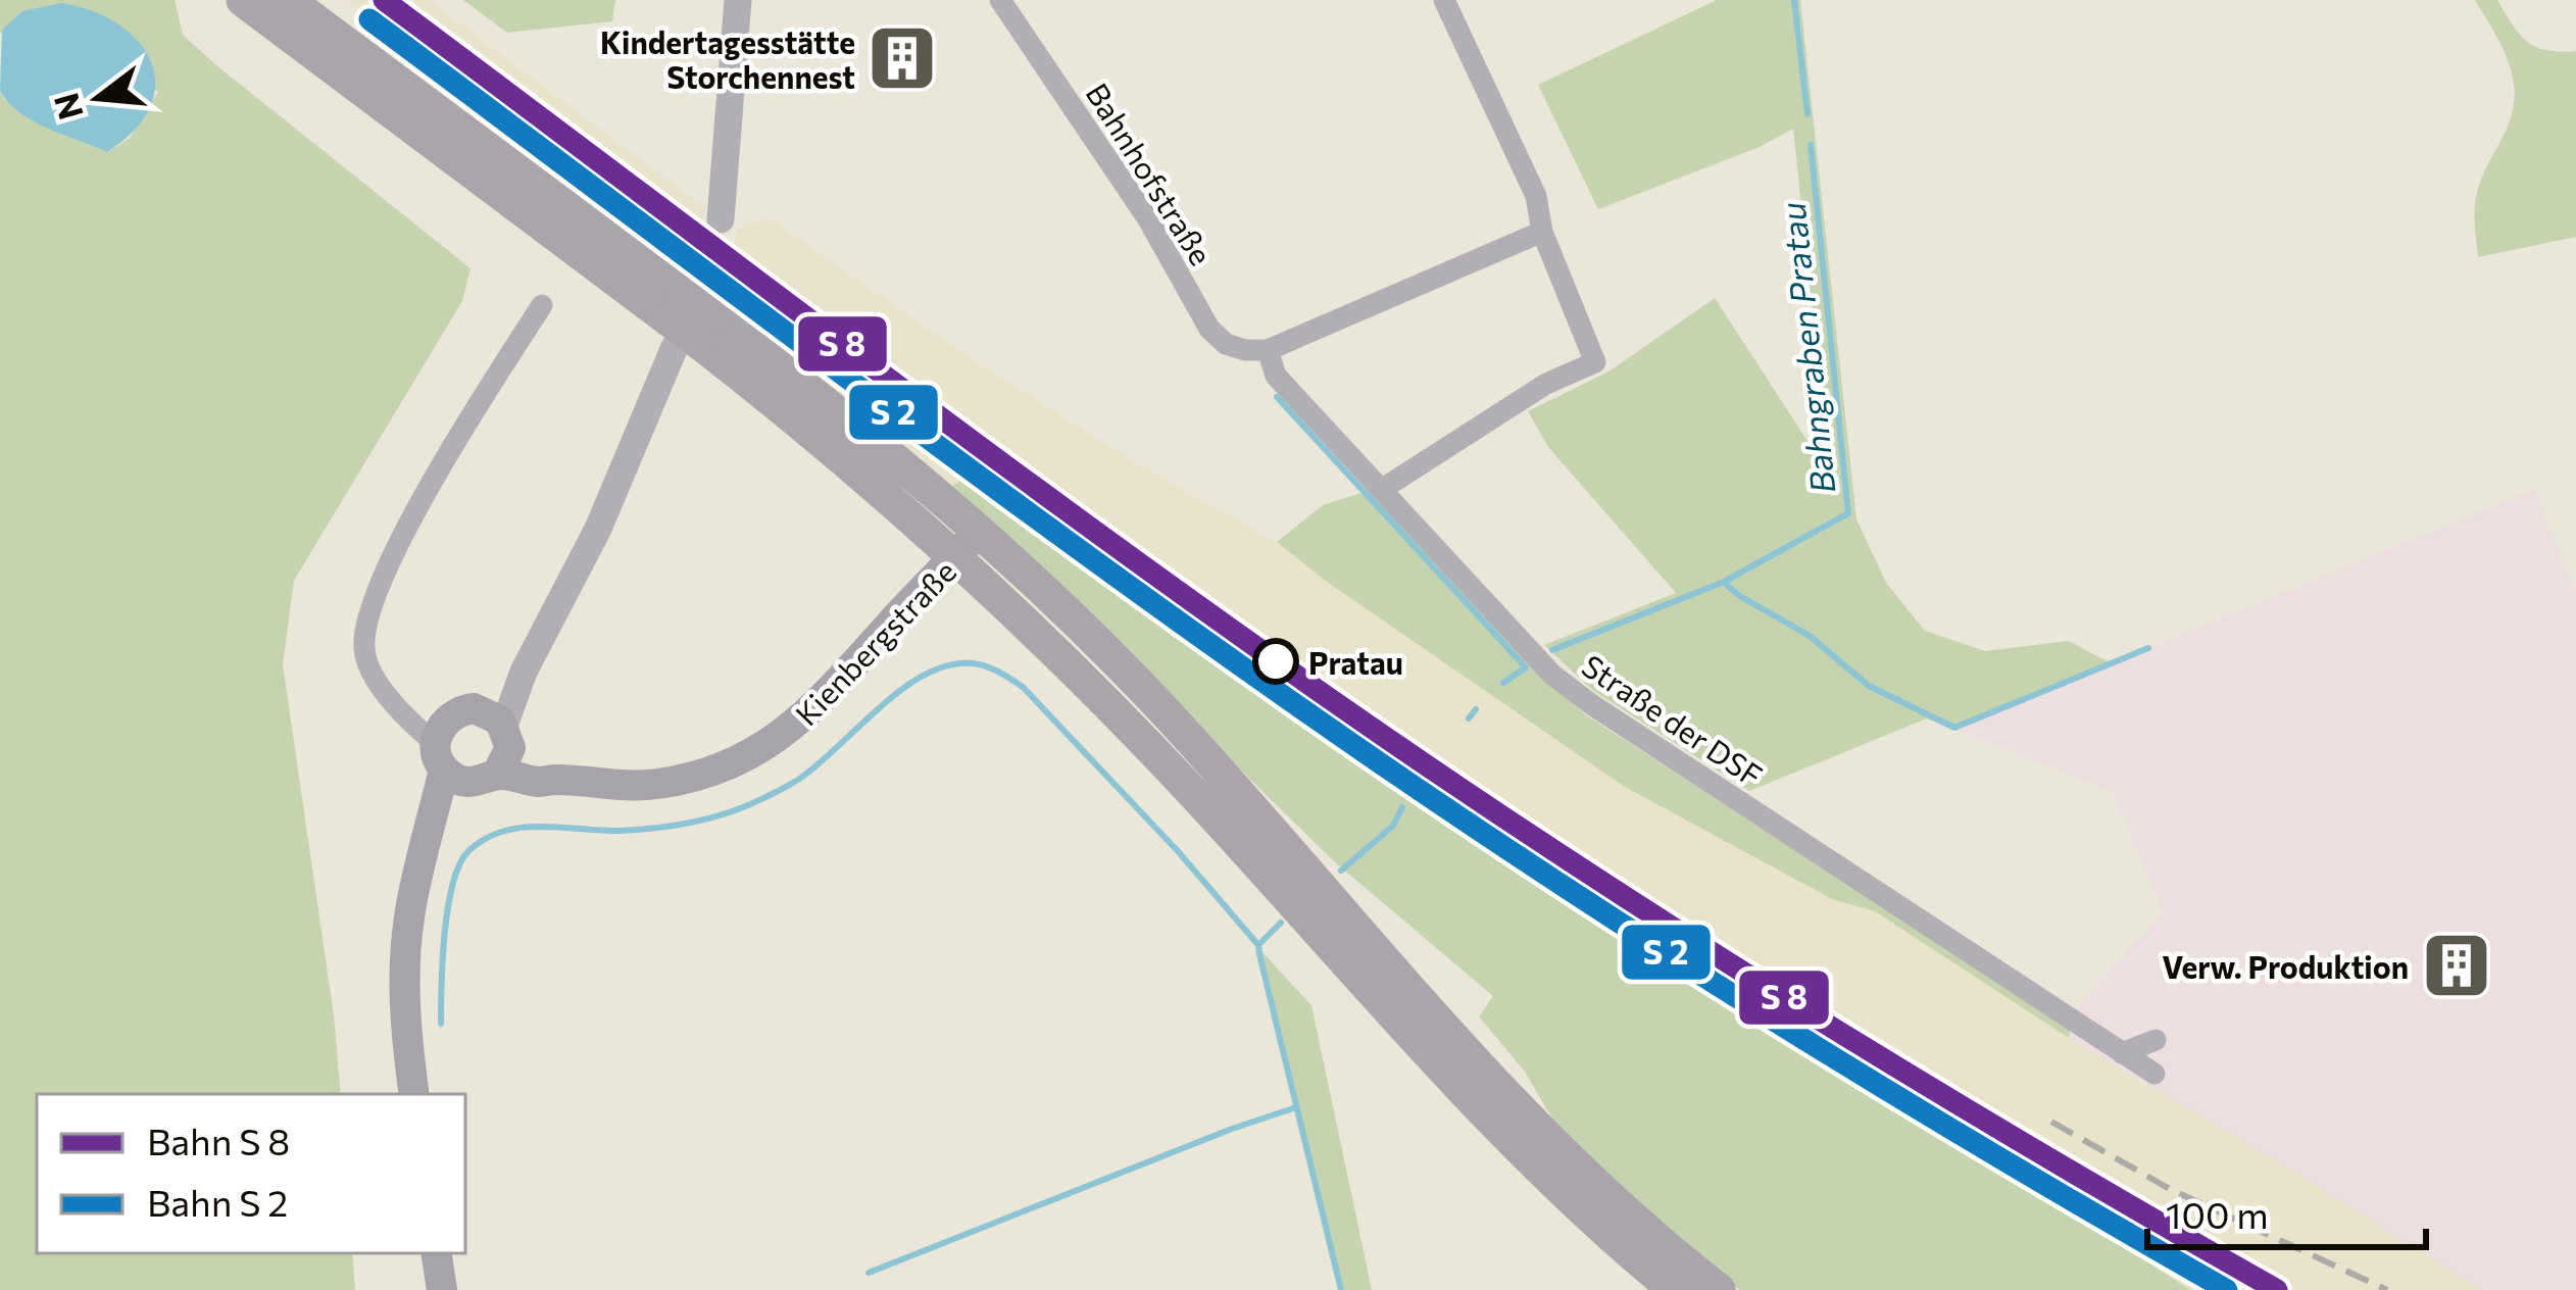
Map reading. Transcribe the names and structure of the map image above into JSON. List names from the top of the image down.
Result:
{
  "streets": {
    "main road": ["Kienbergstraße"],
    "street": ["Bahnhofstraße", "Straße der DSF"]
  },
  "crossings": [
    ["Bahnhofstraße", "Straße der DSF"]
  ],
  "water": ["Bahngraben Pratau"],
  "places": {
    "building": ["Kindertagesstätte Storchennest", "Verw. Produktion"],
    "other": ["Pratau"]
  },
  "legend": ["Bahn S 8", "Bahn S 2"],
  "scale_bar": "100 m",
  "north": "left"
}
